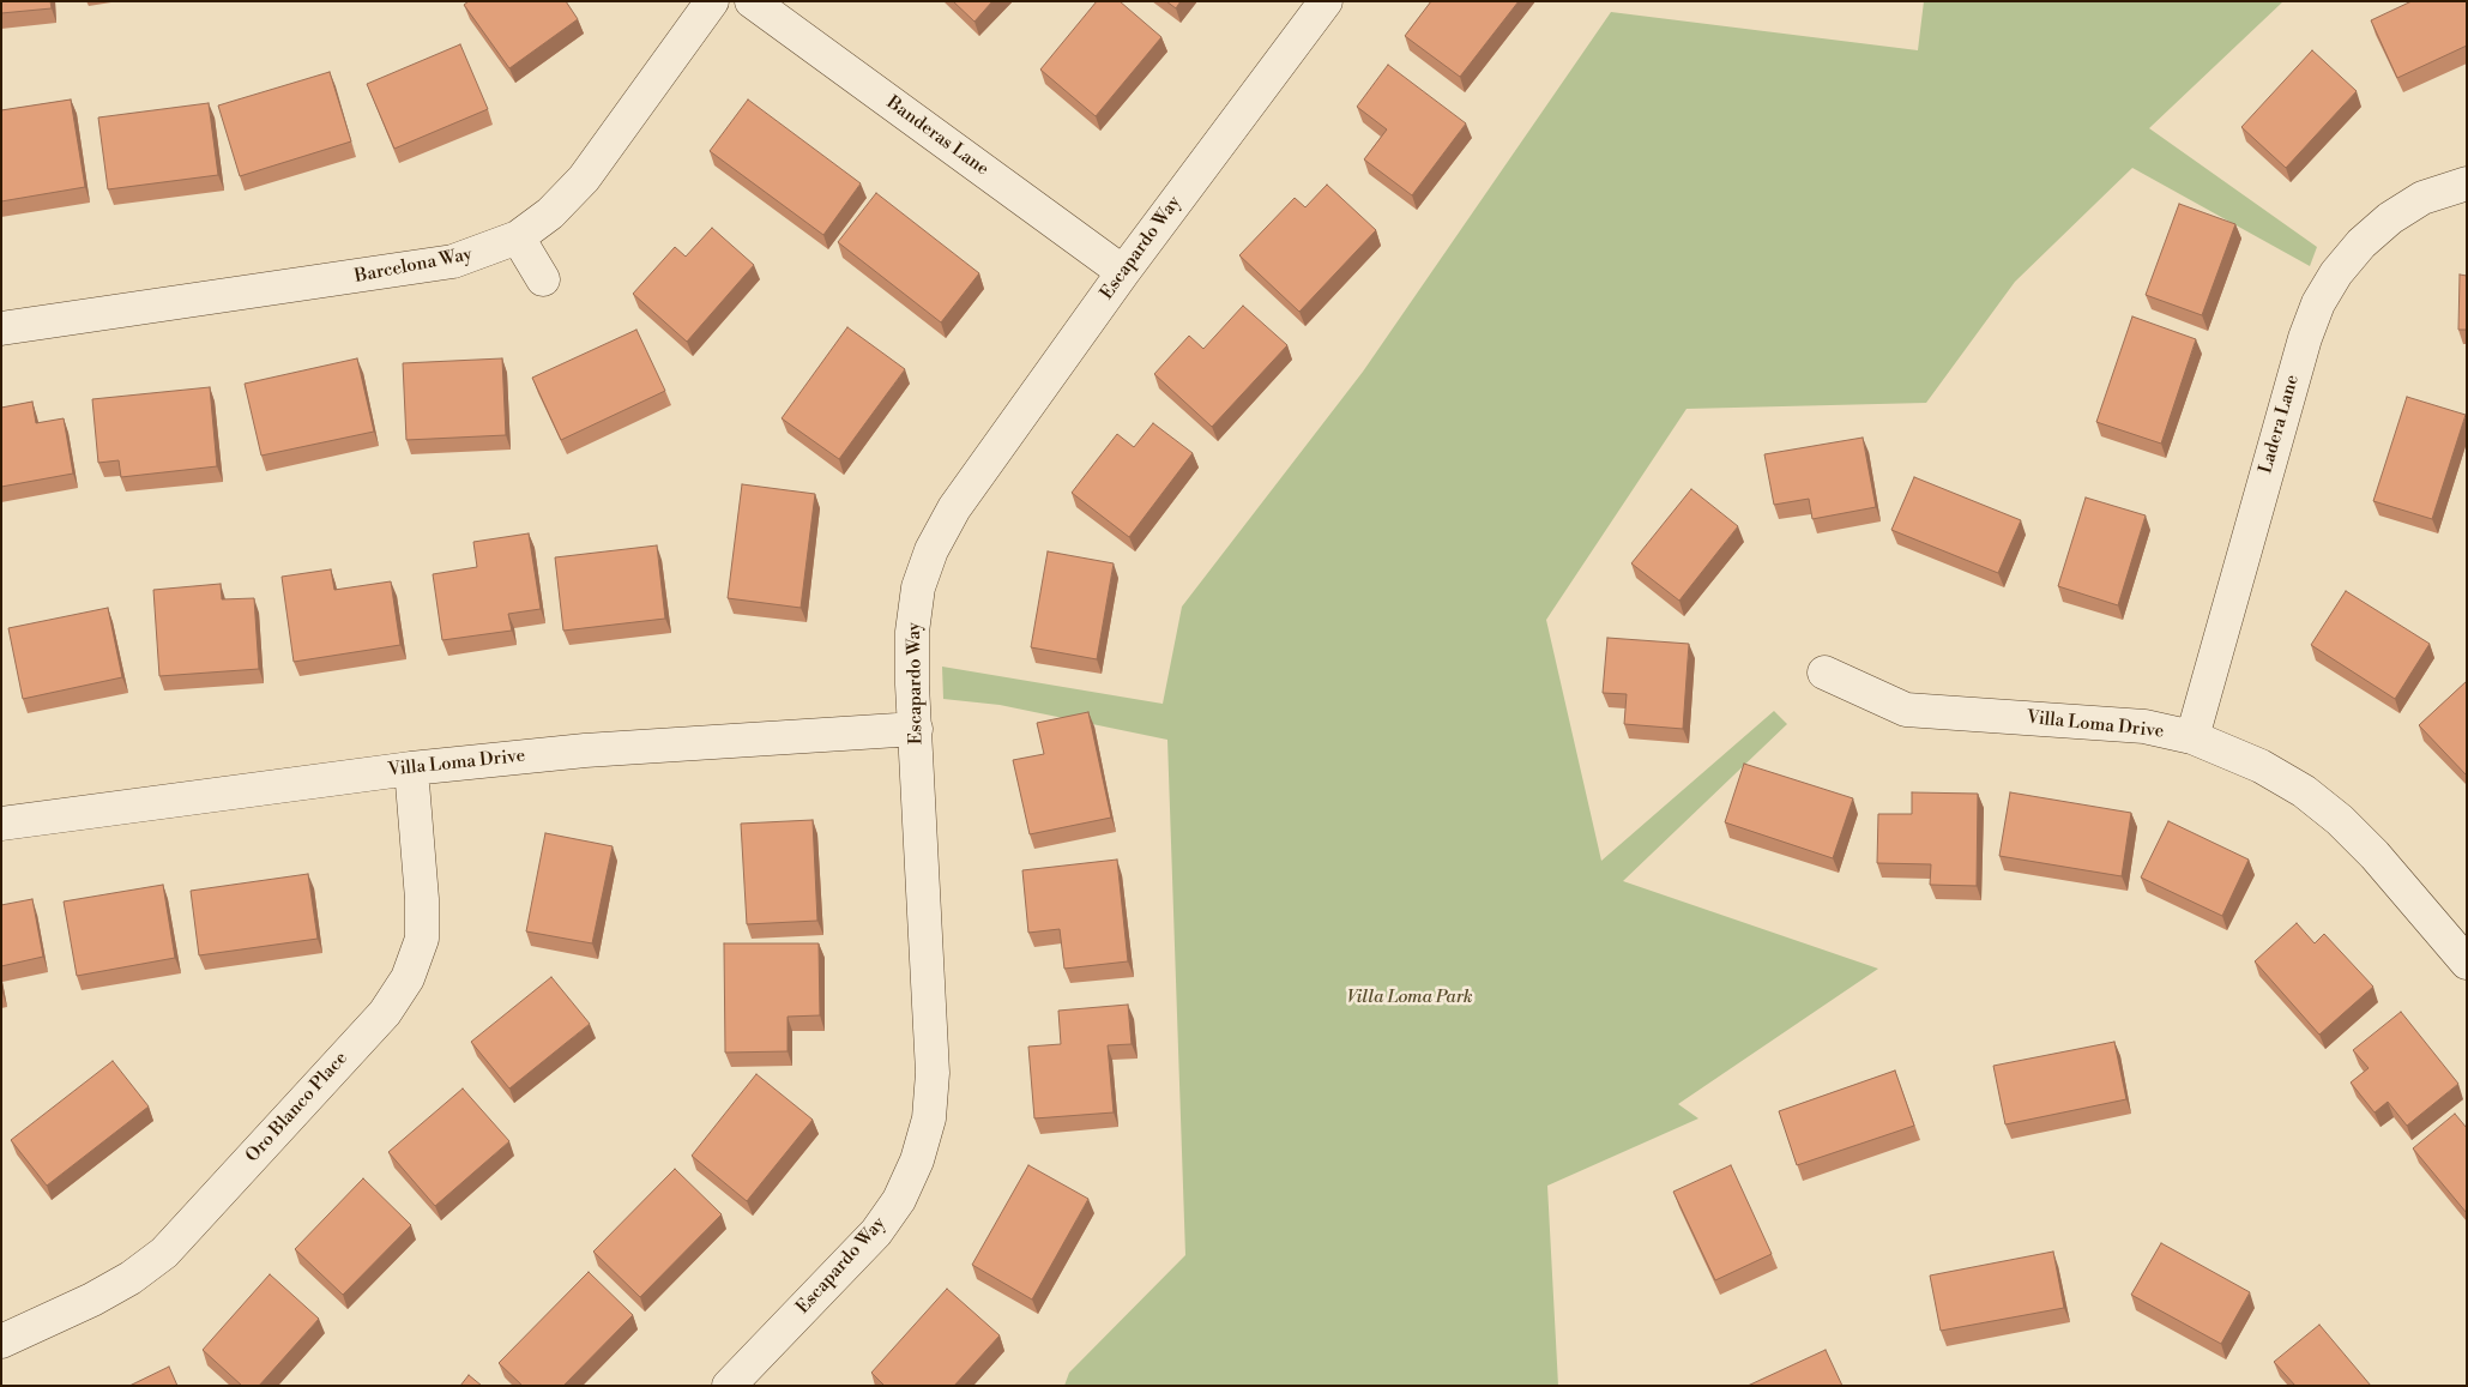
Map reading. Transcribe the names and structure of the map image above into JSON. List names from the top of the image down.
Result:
{
  "streets": {
    "street": [
      "Banderas Lane",
      "Escapardo Way",
      "Barcelona Way",
      "Ladera Lane",
      "Villa Loma Drive",
      "Oro Blanco Place"
    ]
  },
  "crossings": [
    ["Banderas Lane", "Escapardo Way"],
    ["Escapardo Way", "Villa Loma Drive"],
    ["Ladera Lane", "Villa Loma Drive"],
    ["Villa Loma Drive", "Oro Blanco Place"]
  ],
  "parks": ["Villa Loma Park"]
}
